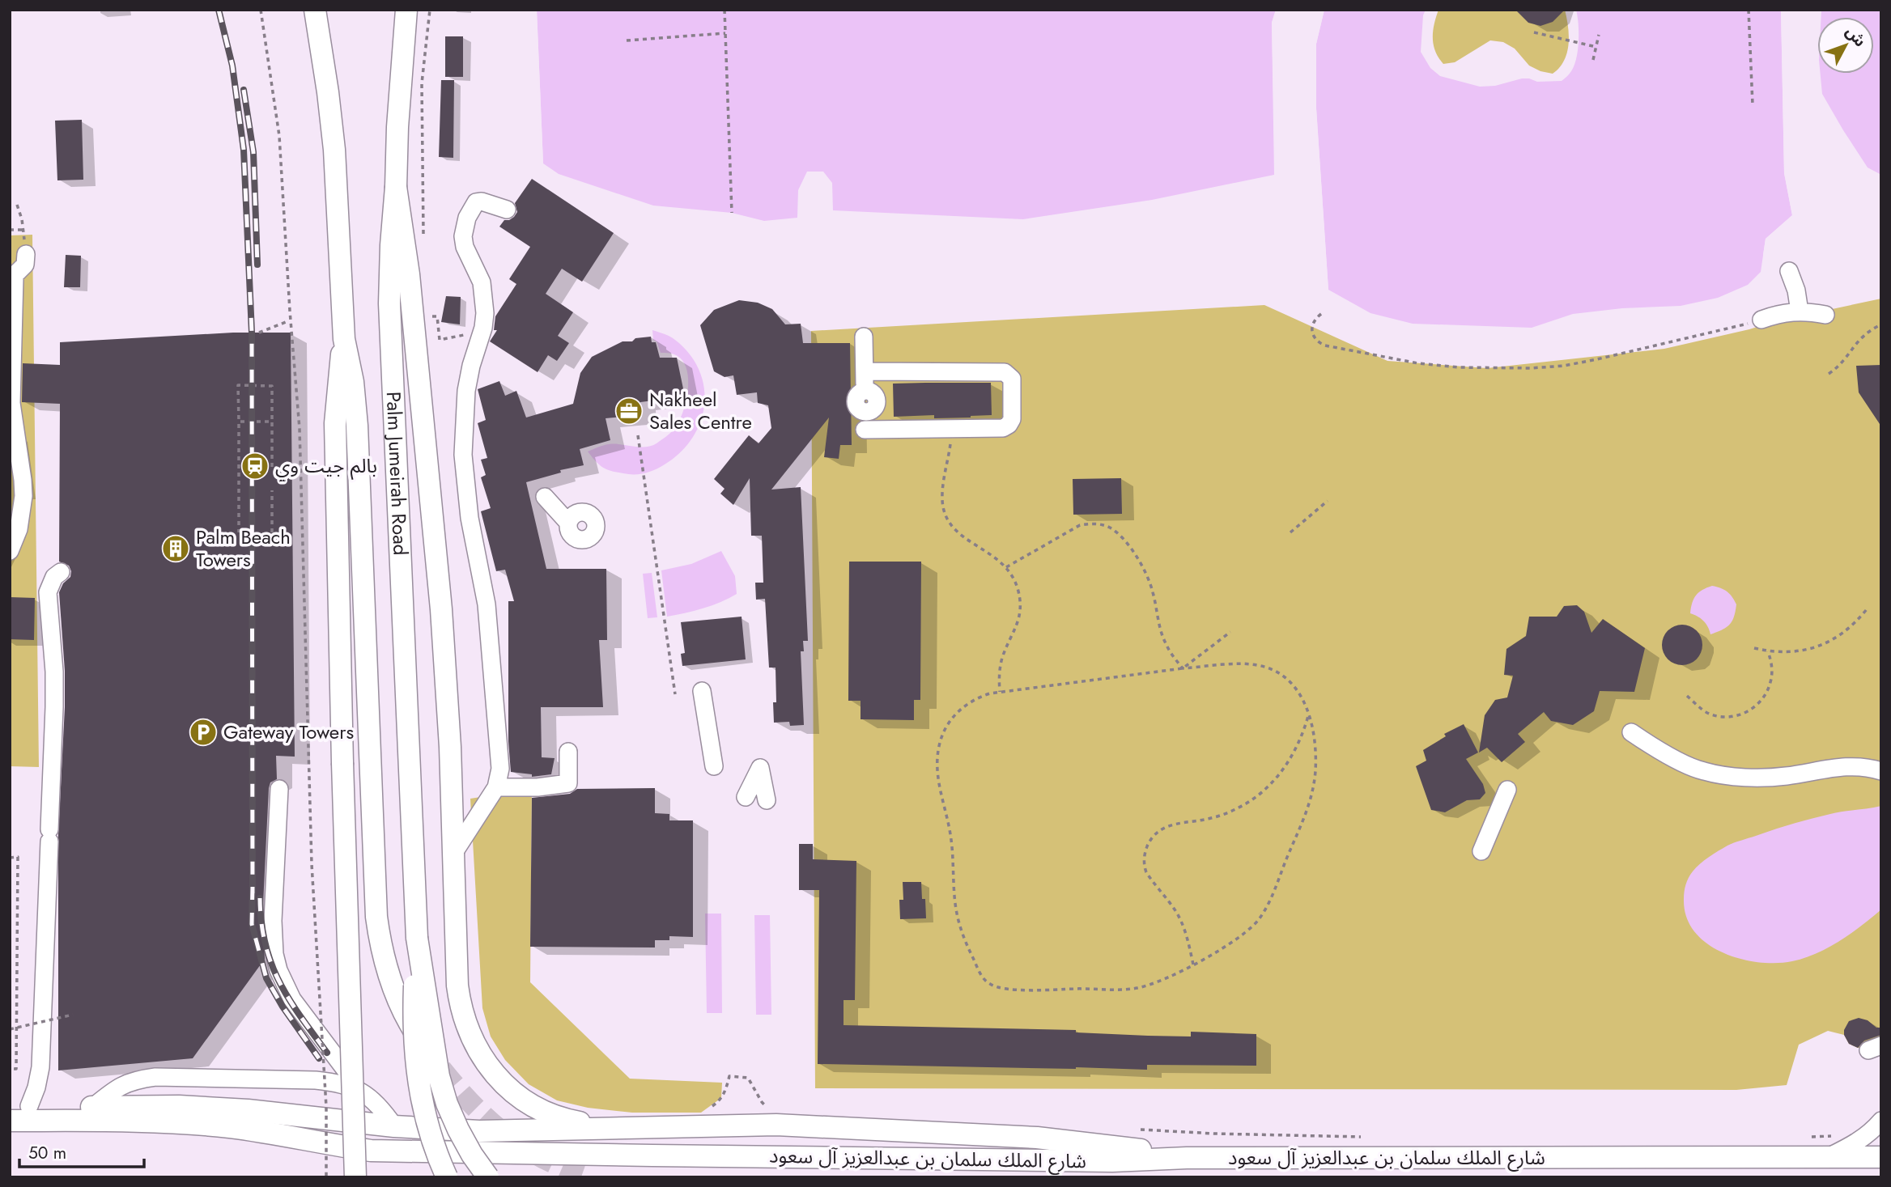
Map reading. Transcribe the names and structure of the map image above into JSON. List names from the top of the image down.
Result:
{
  "streets": {
    "main road": ["Palm Jumeirah Road", "شارع الملك سلمان بن عبدالعزيز آل سعود"]
  },
  "places": {
    "office": ["Nakheel Sales Centre"],
    "station": ["بالم جيت وي"],
    "building": ["Palm Beach Towers"],
    "parking": ["Gateway Towers"]
  },
  "scale_bar": "50 m",
  "north": "top right"
}
